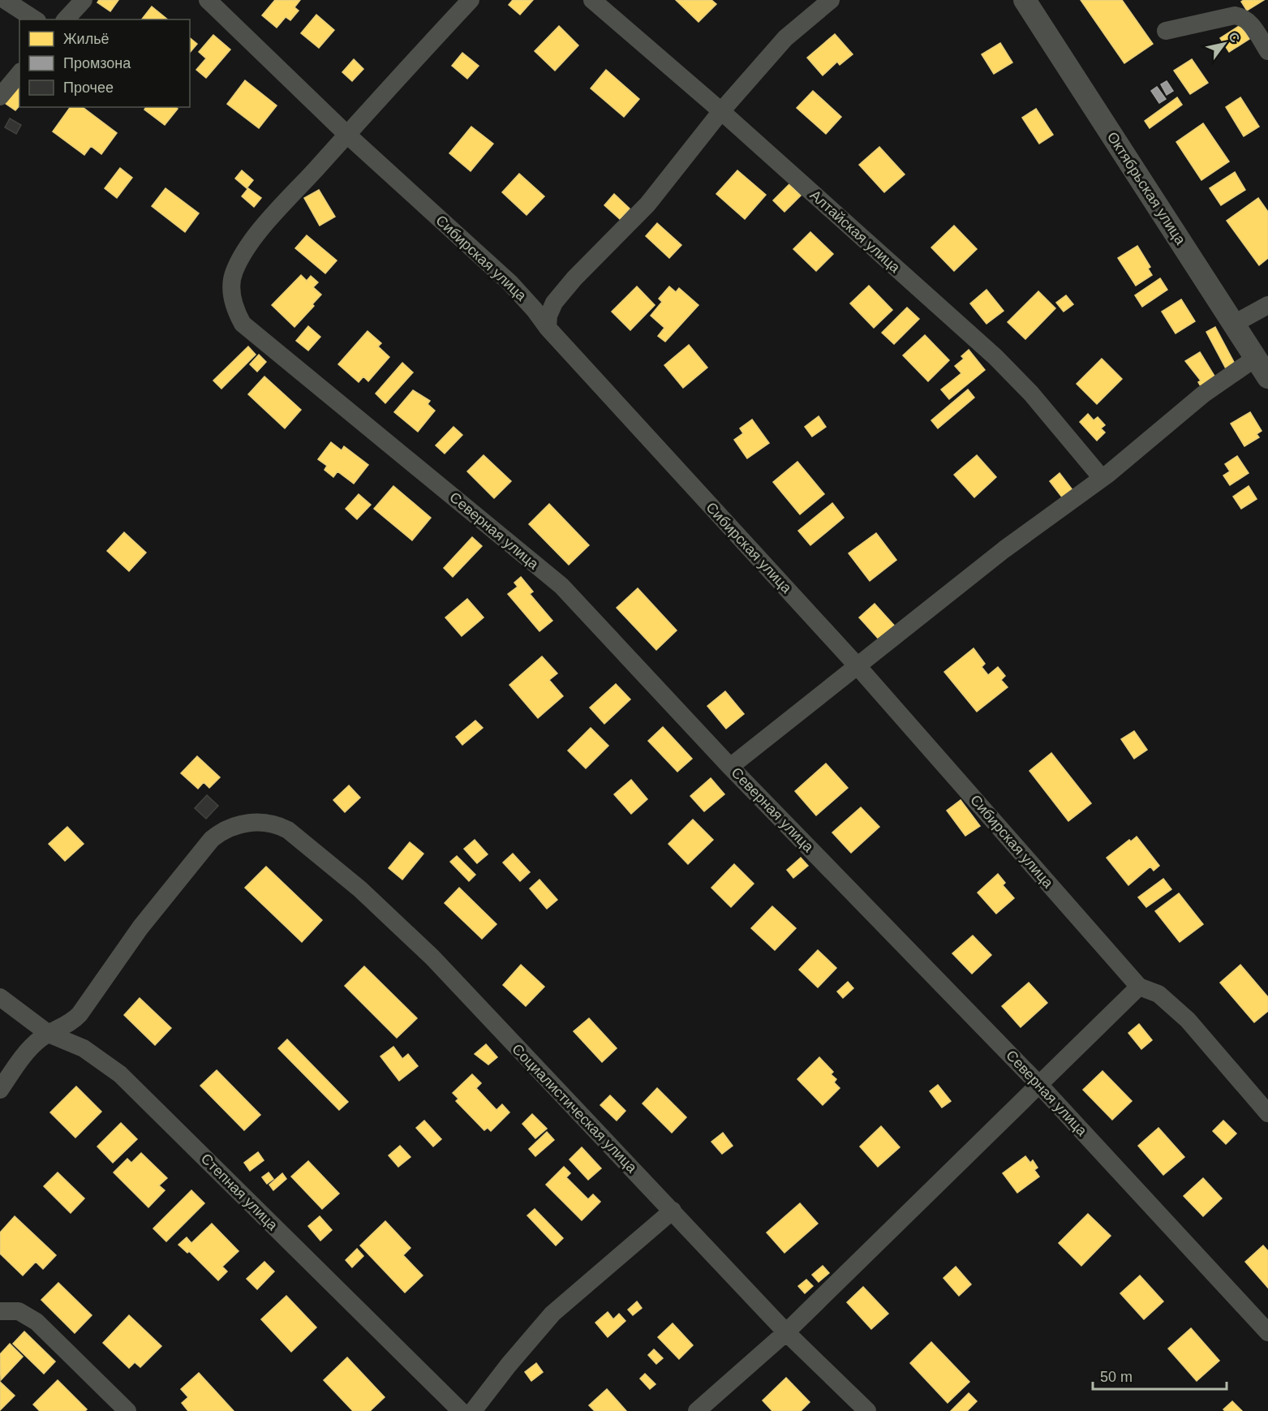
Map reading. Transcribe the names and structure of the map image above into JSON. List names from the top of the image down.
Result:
{
  "streets": {
    "street": [
      "Октябрьская улица",
      "Алтайская улица",
      "Сибирская улица",
      "Северная улица",
      "Социалистическая улица",
      "Степная улица"
    ]
  },
  "crossings": [
    ["Сибирская улица", "Северная улица"],
    ["Социалистическая улица", "Степная улица"]
  ],
  "legend": ["Жильё", "Промзона", "Прочее"],
  "scale_bar": "50 m",
  "north": "top right"
}
